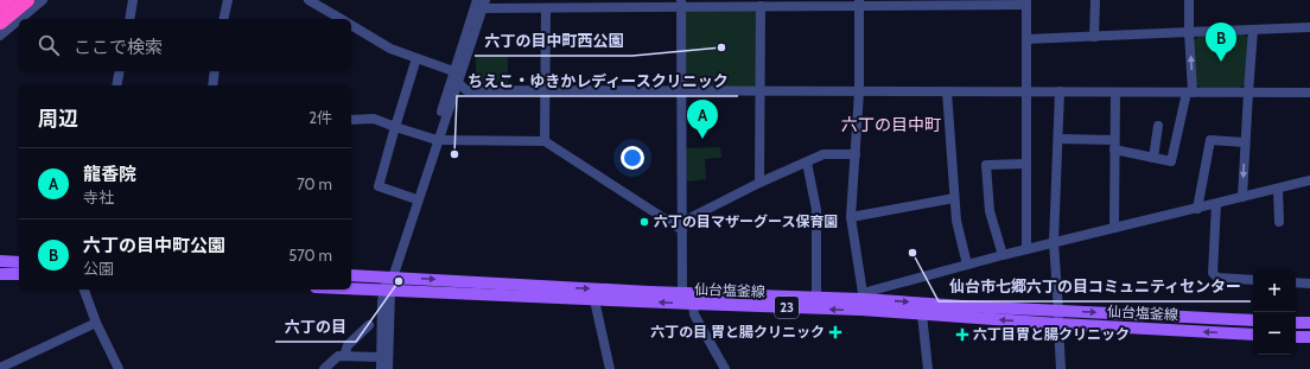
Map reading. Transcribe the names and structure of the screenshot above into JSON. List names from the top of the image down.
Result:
{
  "streets": {
    "main road": ["仙台塩釜線", "23"]
  },
  "districts": ["六丁の目中町"],
  "places": {
    "other": [
      "六丁の目中町西公園",
      "ちえこ・ゆきかレディースクリニック",
      "六丁の目マザーグース保育園",
      "仙台市七郷六丁の目コミュニティセンター",
      "六丁の目"
    ],
    "health": ["六丁の目 胃と腸クリニック", "六丁目胃と腸クリニック"]
  },
  "page": {
    "search": "ここで検索",
    "pins": ["B", "A"],
    "heading": ["周辺", "2件"],
    "list": [
      {
        "mark": "A",
        "name": "龍香院",
        "note": "寺社",
        "value": "70 m"
      },
      {
        "mark": "B",
        "name": "六丁の目中町公園",
        "note": "公園",
        "value": "570 m"
      }
    ],
    "map_buttons": ["+", "−"]
  }
}
